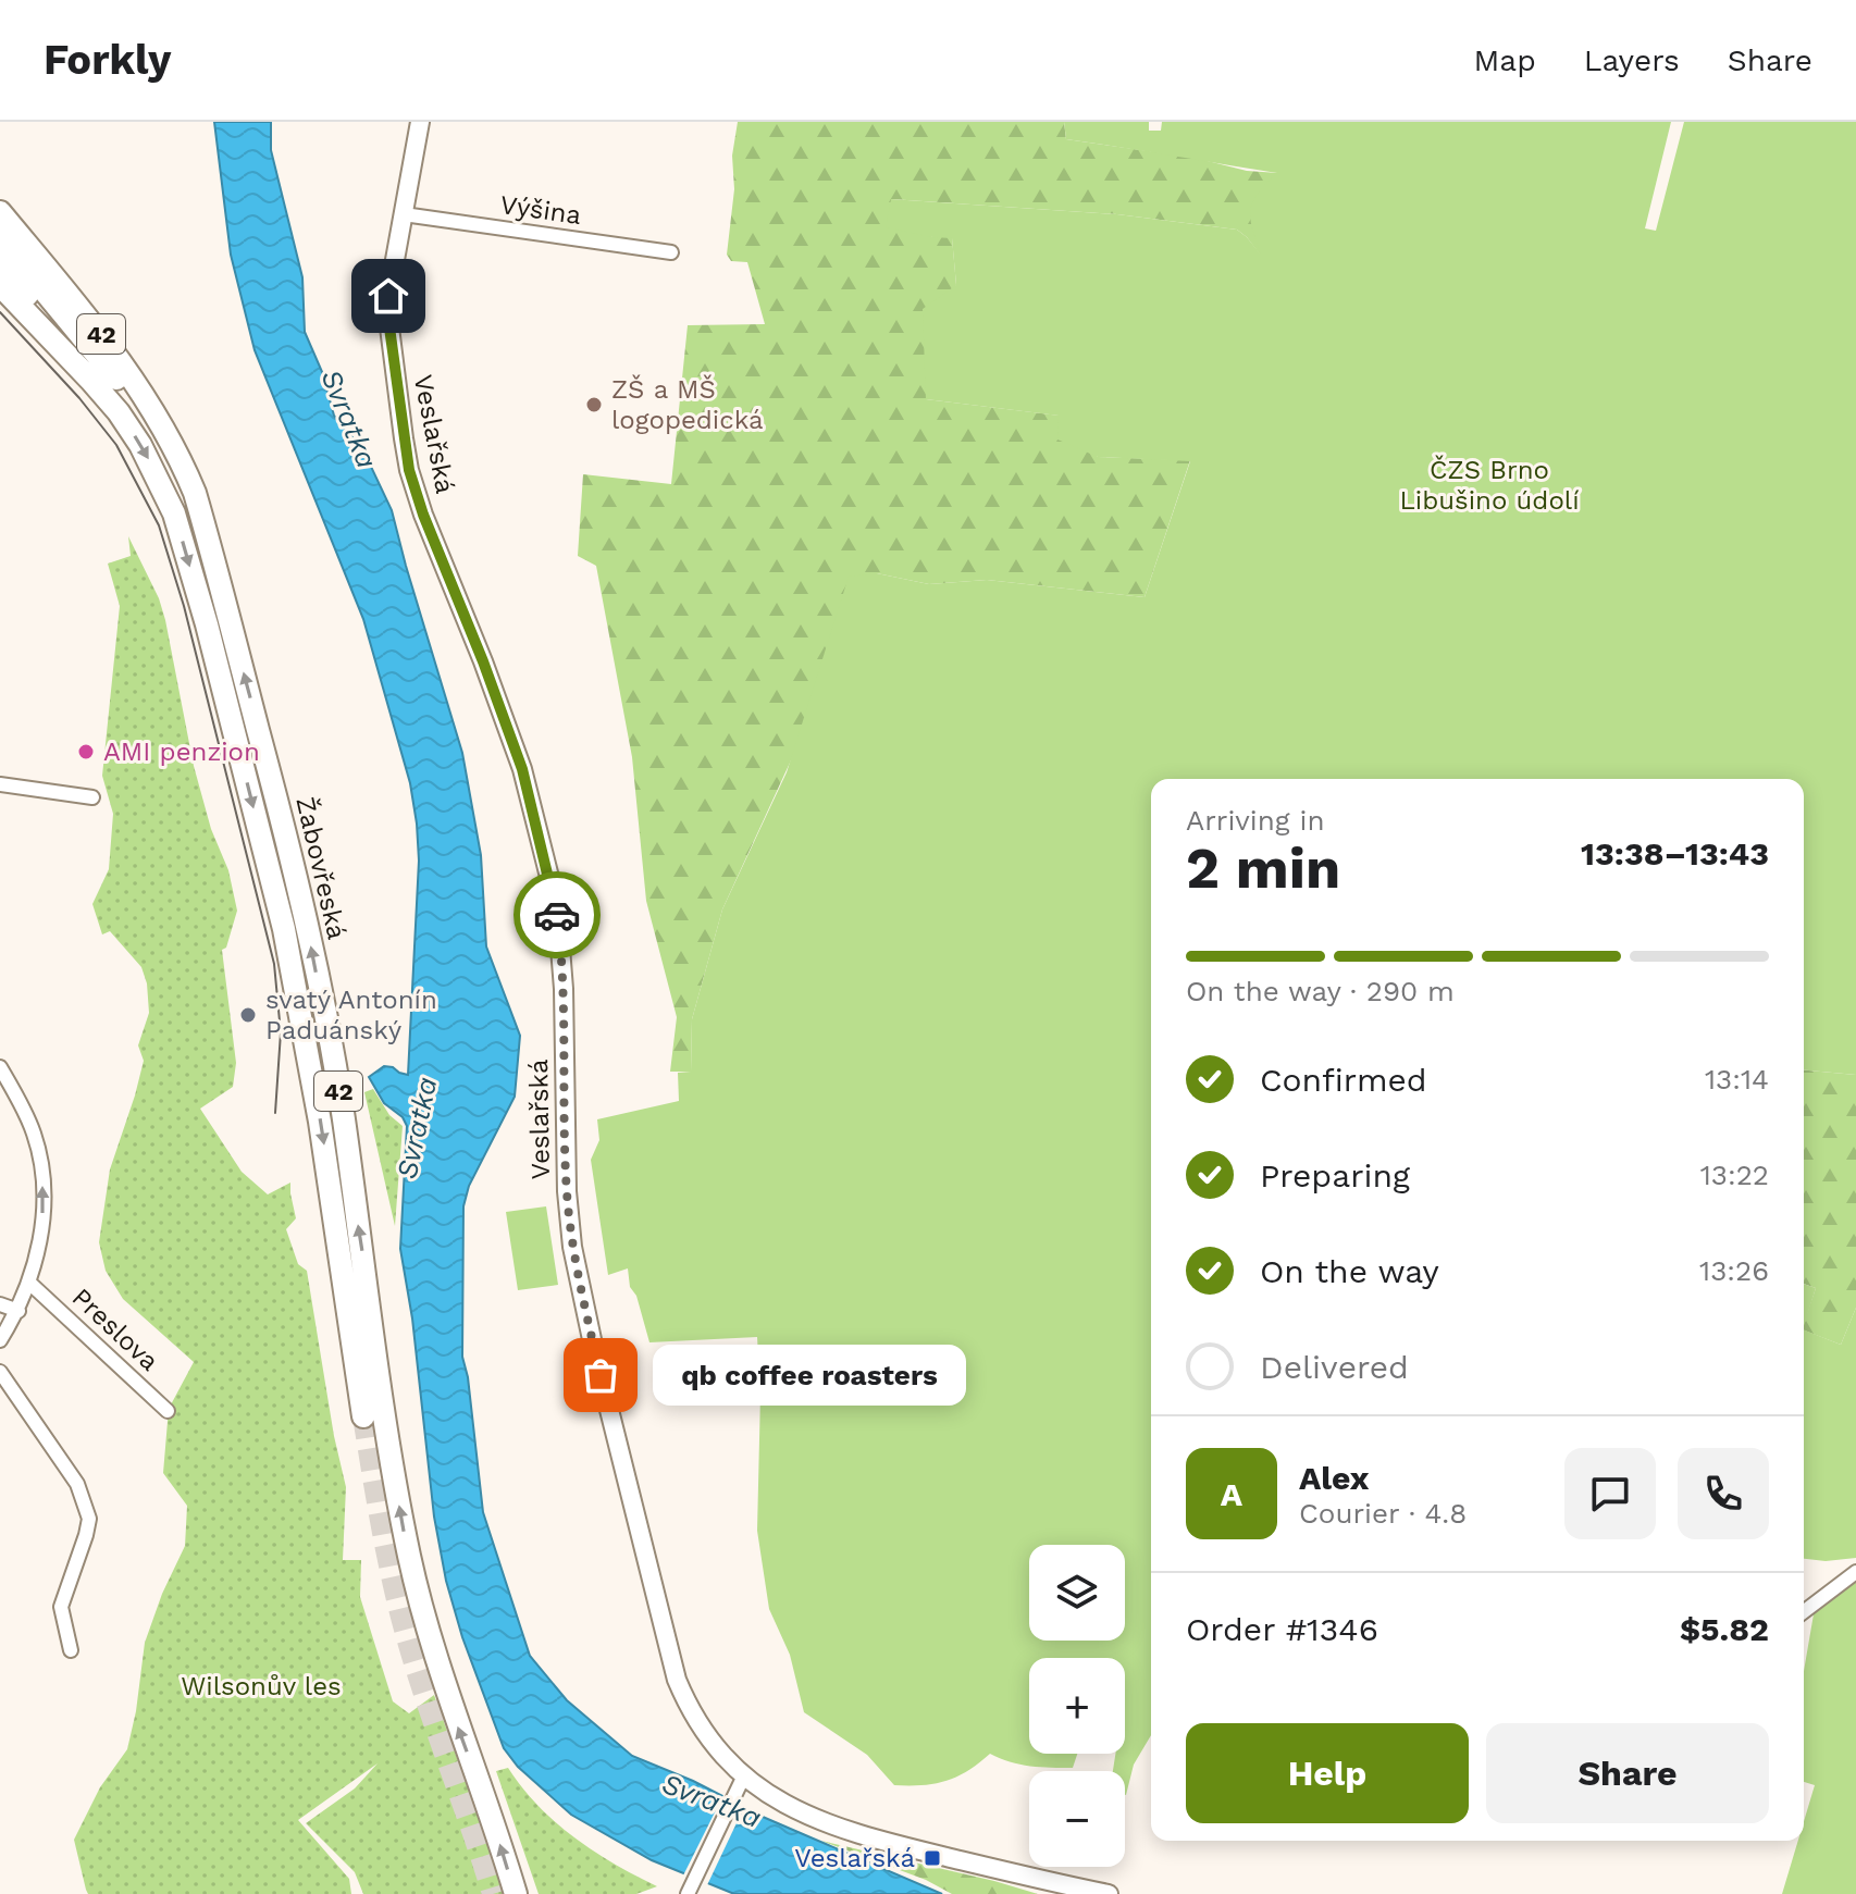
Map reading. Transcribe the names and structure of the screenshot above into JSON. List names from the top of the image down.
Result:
{
  "streets": {
    "highway": ["42", "Žabovřeská"],
    "street": ["Výšina", "Veslařská", "Preslova"]
  },
  "crossings": [
    ["Výšina", "Veslařská"],
    ["42", "Žabovřeská"]
  ],
  "water": ["Svratka"],
  "parks": ["ČZS Brno Libušino údolí", "Wilsonův les"],
  "places": {
    "other": [
      "ZŠ a MŠ logopedická",
      "AMI penzion",
      "svatý Antonín Paduánský",
      "qb coffee roasters"
    ],
    "transit": ["Veslařská"]
  },
  "page": {
    "header": "Forkly",
    "nav": ["Map", "Layers", "Share"],
    "heading": ["2 min", "Arriving in", "13:38–13:43"],
    "panel": [
      "Alex",
      "Courier · 4.8",
      "Order #1346",
      "$5.82"
    ],
    "bar": "On the way · 290 m",
    "list": [
      ["Confirmed", "13:14"],
      ["Preparing", "13:22"],
      ["On the way", "13:26"],
      "Delivered"
    ],
    "bubble": "qb coffee roasters",
    "round": "A",
    "map_buttons": ["+", "−"],
    "buttons": ["Help", "Share"]
  }
}
